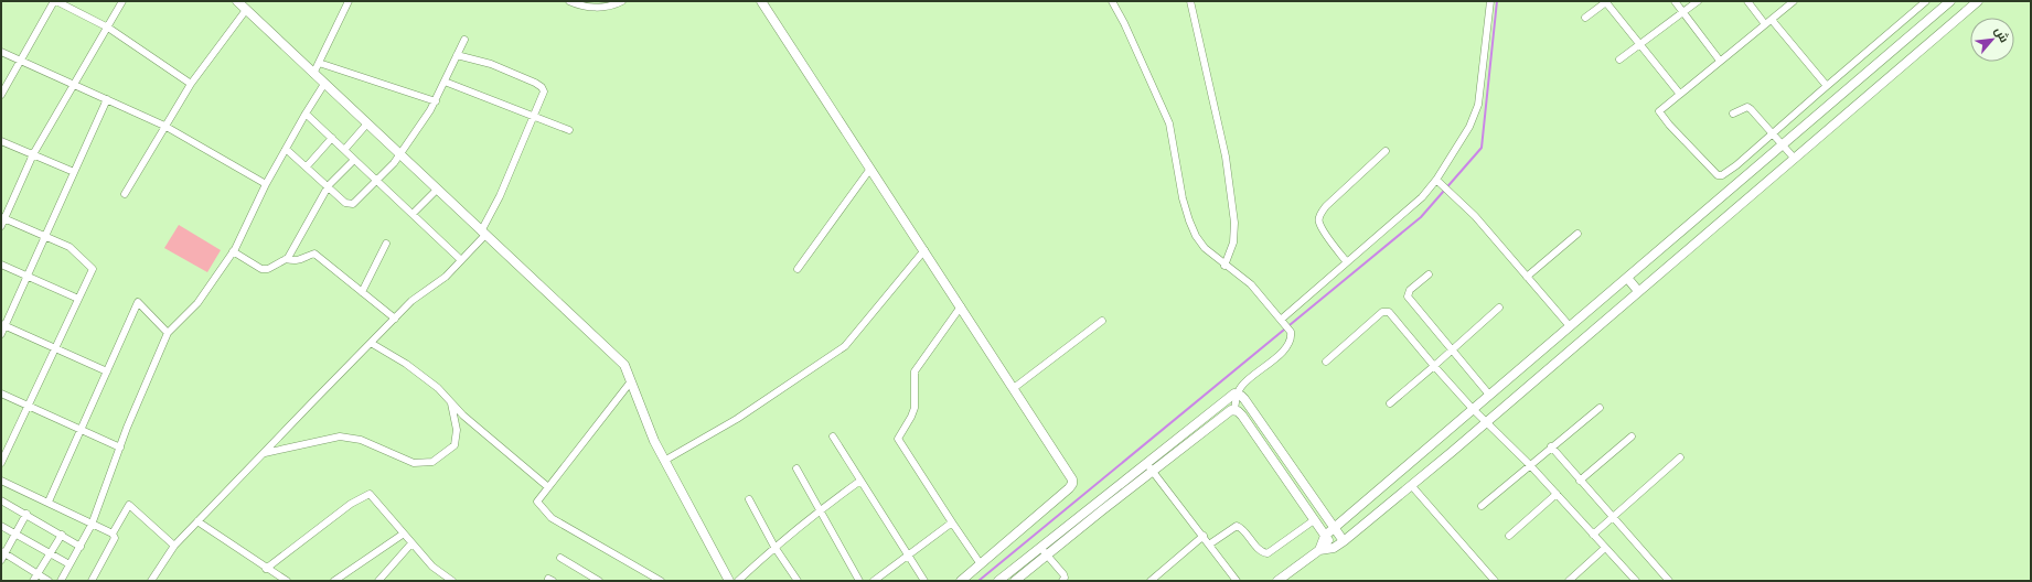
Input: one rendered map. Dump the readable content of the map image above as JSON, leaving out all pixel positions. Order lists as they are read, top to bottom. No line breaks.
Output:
{"north":"top right"}
